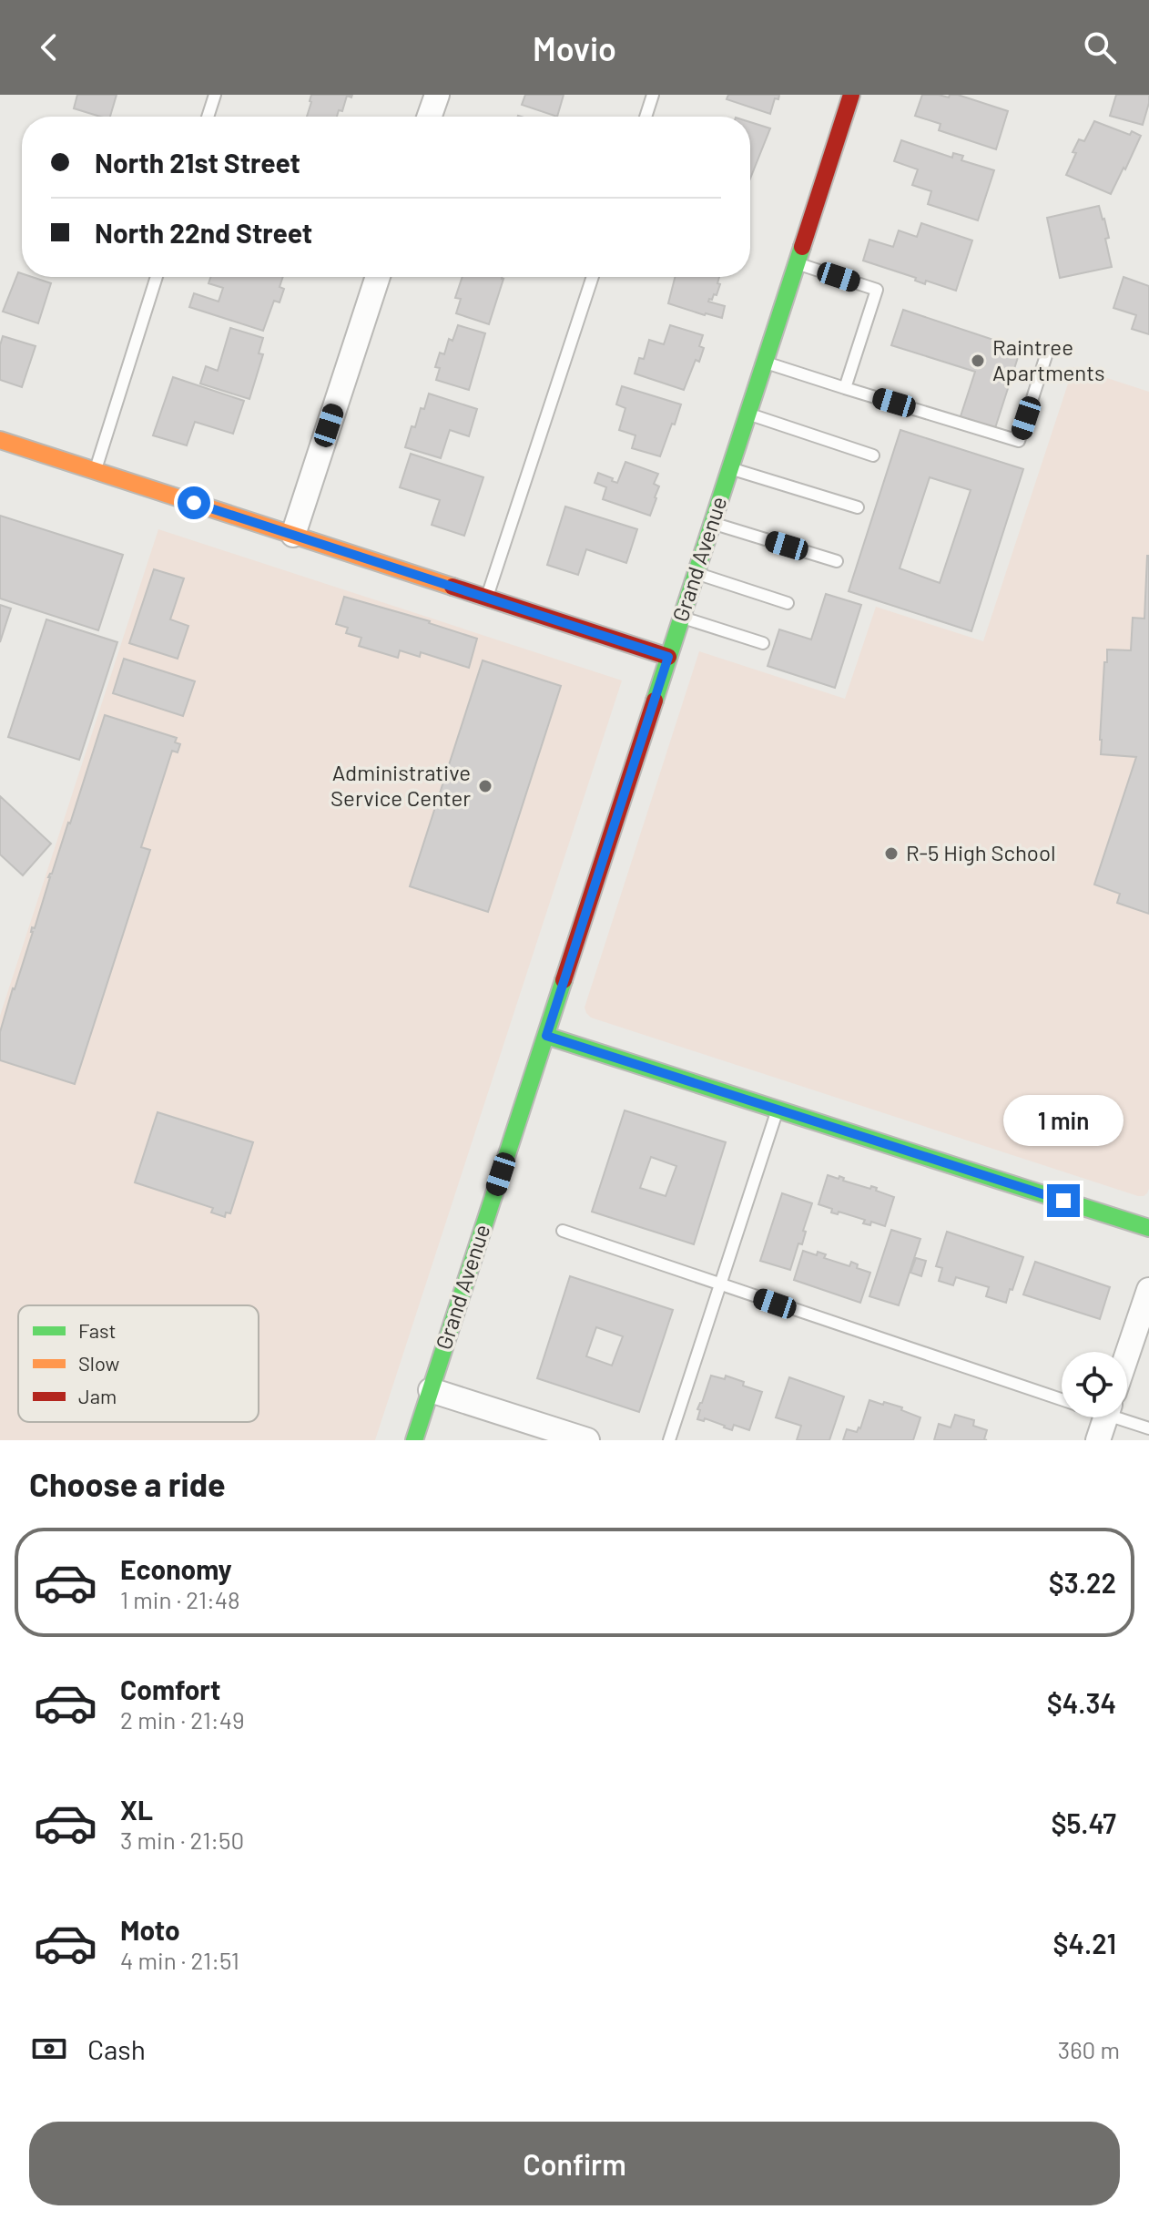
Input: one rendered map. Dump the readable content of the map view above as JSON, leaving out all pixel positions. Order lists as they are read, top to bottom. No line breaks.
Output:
{"streets":{"street":["Grand Avenue"]},"places":["Raintree Apartments","Administrative Service Center","R-5 High School"],"legend":["Fast","Slow","Jam"],"page":{"header":"Movio","banner":["North 21st Street","North 22nd Street"],"bubble":"1 min","heading":"Choose a ride","list":[{"name":"Economy","note":"1 min · 21:48","value":"$3.22"},{"name":"Comfort","note":"2 min · 21:49","value":"$4.34"},{"name":"XL","note":"3 min · 21:50","value":"$5.47"},{"name":"Moto","note":"4 min · 21:51","value":"$4.21"}],"pay":["Cash","360 m"],"buttons":"Confirm"}}
